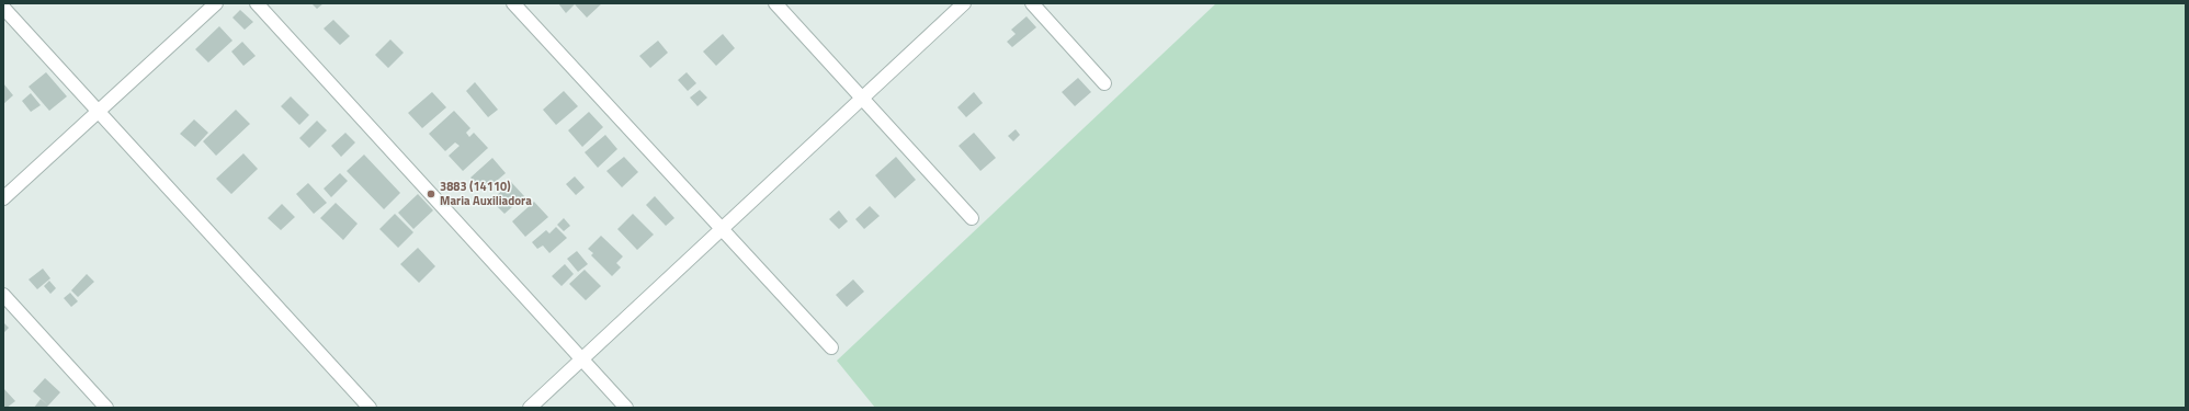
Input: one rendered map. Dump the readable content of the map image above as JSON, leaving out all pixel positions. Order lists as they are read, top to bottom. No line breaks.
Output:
{"places":["3883 (14110) Maria Auxiliadora"]}
